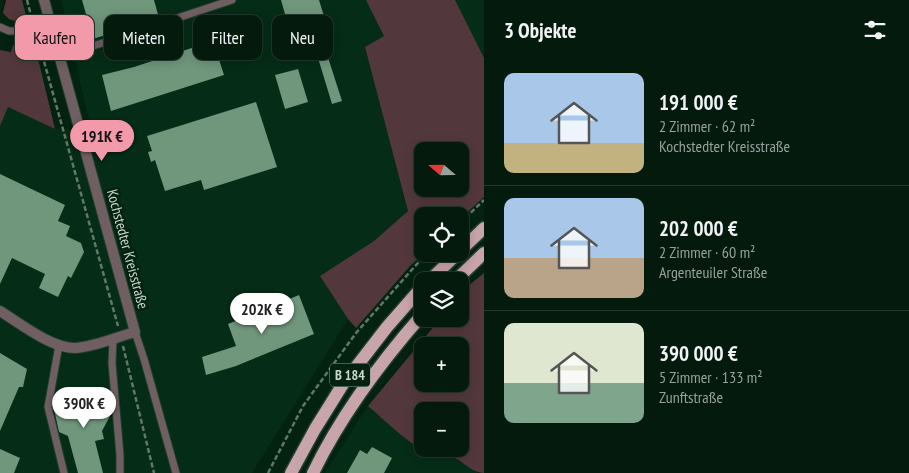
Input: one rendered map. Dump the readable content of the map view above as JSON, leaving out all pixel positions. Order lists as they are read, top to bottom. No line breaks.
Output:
{"streets":{"main road":["B 184"],"street":["Kochstedter Kreisstraße"]},"north":"left","page":{"heading":"3 Objekte","chip":["Kaufen","Mieten","Filter","Neu"],"list":[{"name":"191 000 €","note":"2 Zimmer · 62 m² · Kochstedter Kreisstraße"},{"name":"202 000 €","note":"2 Zimmer · 60 m² · Argenteuiler Straße"},{"name":"390 000 €","note":"5 Zimmer · 133 m² · Zunftstraße"}],"price":["191K €","202K €","390K €"],"map_buttons":["+","−"]}}
